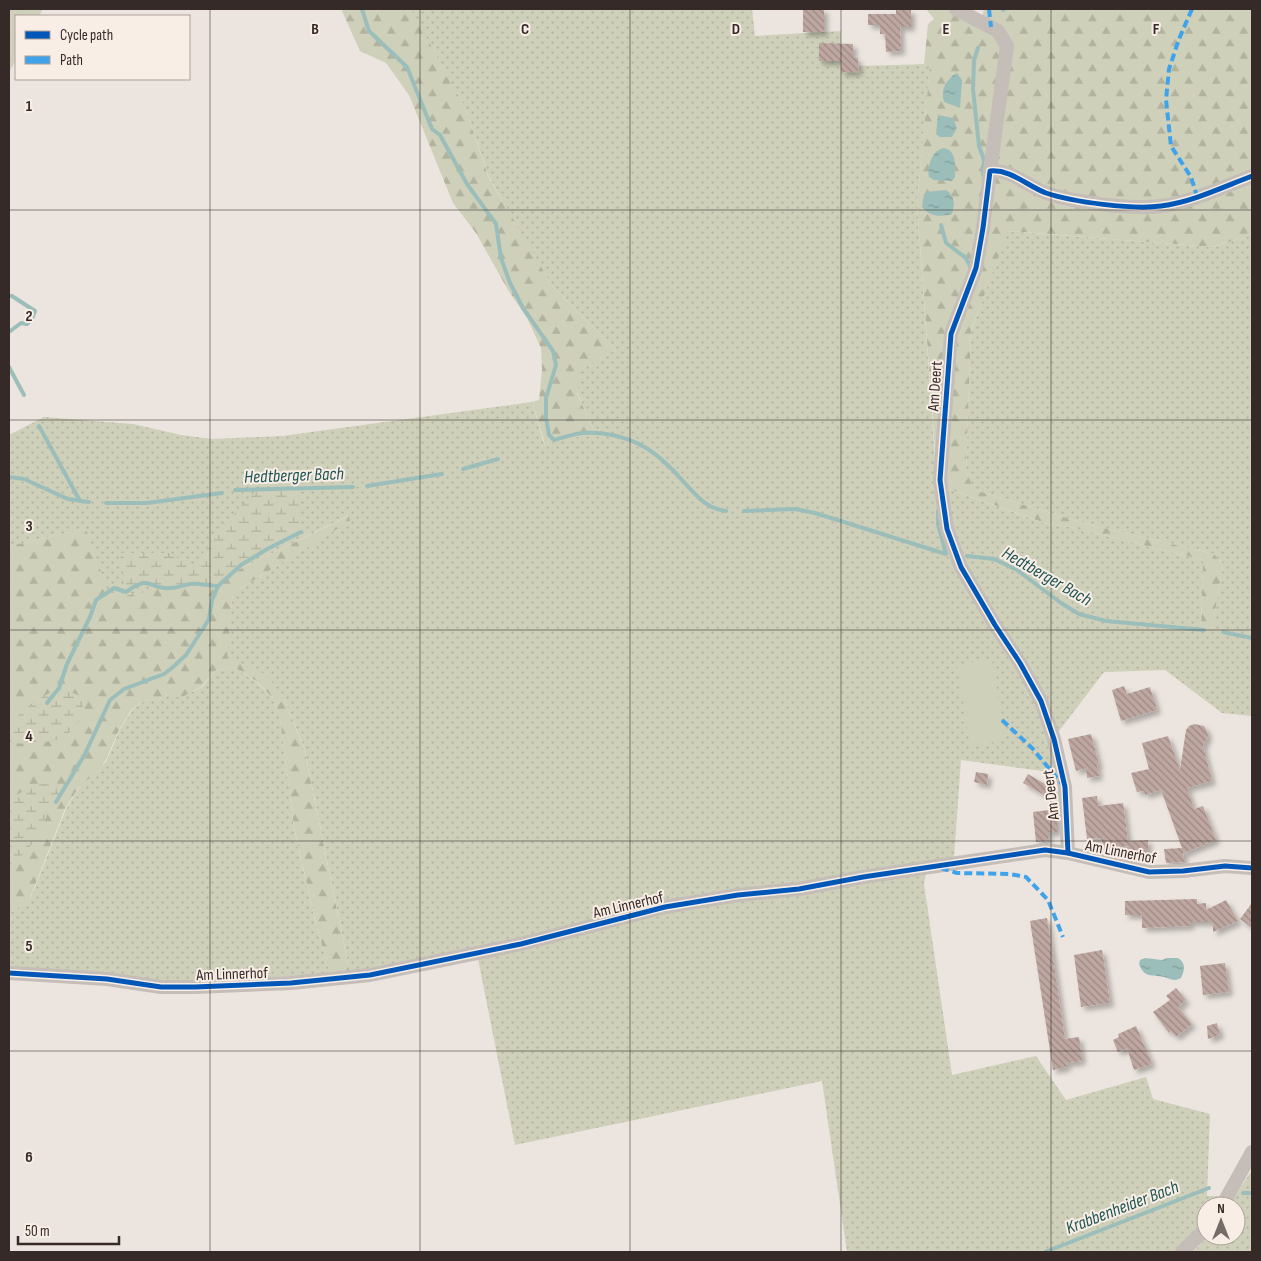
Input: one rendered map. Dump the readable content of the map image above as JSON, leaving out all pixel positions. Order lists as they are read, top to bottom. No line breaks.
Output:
{"streets":{"street":["Am Deert","Am Linnerhof"]},"crossings":[["Am Deert","Am Linnerhof"]],"water":["Hedtberger Bach","Krabbenheider Bach"],"legend":["Cycle path","Path"],"scale_bar":"50 m","north":"top","grid":{"columns":["B","C","D","E","F"],"rows":["1","2","3","4","5","6"]}}
